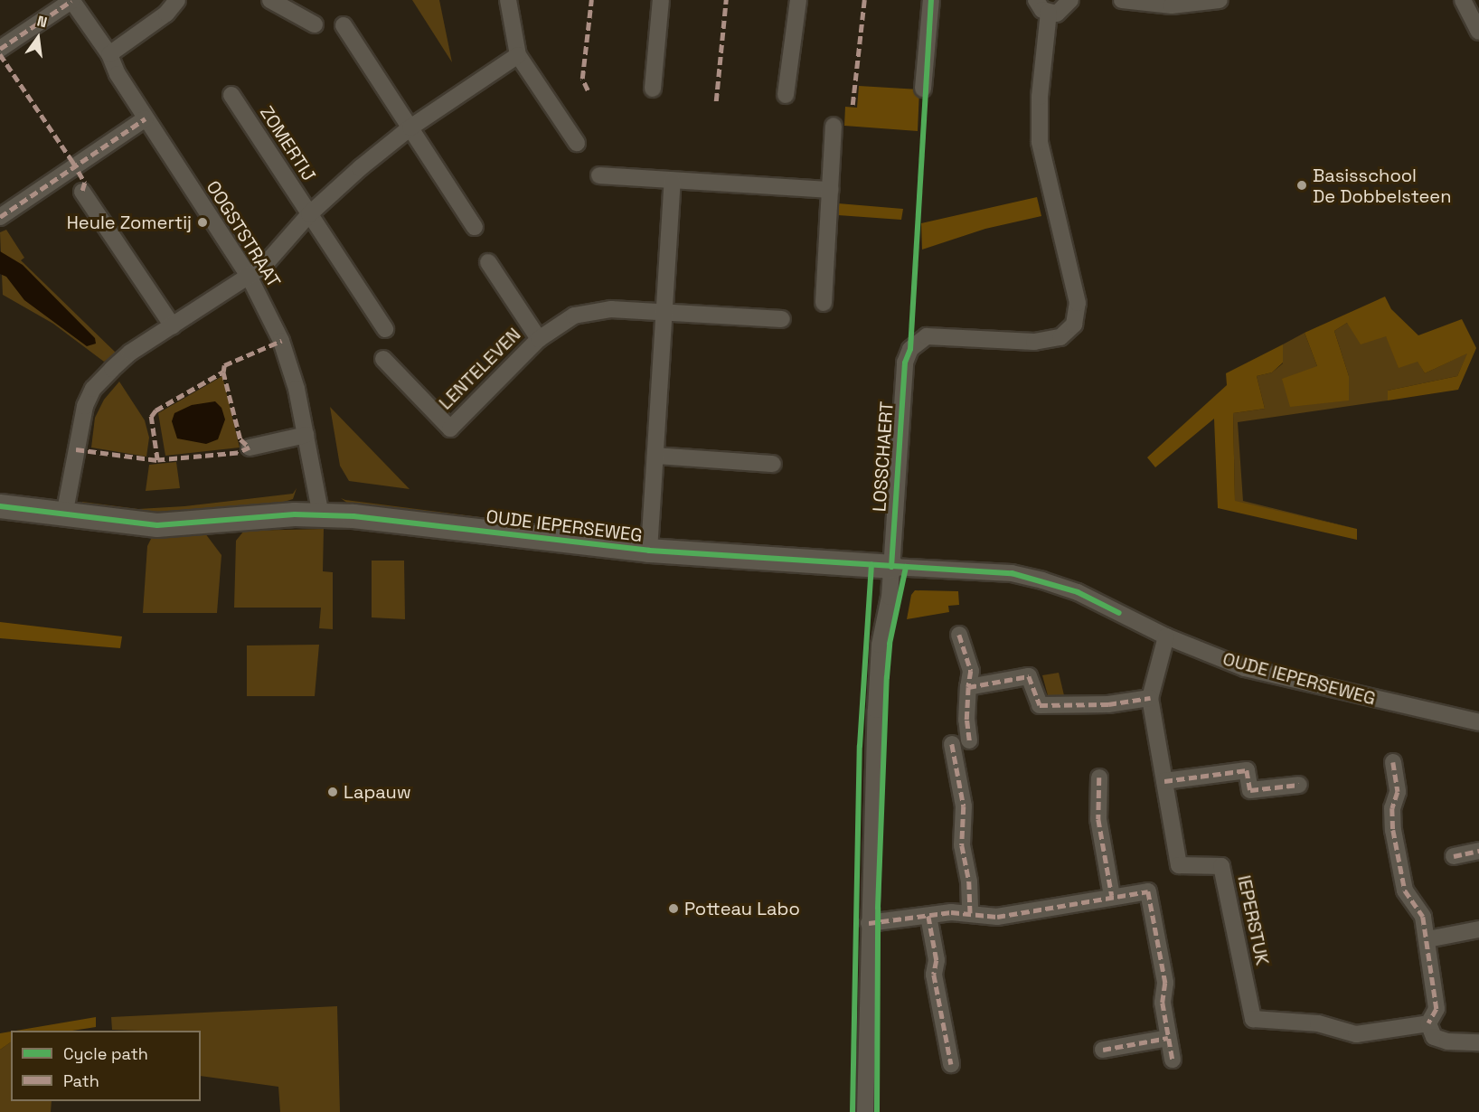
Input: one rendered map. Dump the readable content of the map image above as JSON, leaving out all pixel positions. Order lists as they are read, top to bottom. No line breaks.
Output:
{"streets":{"street":["ZOMERTIJ","OOGSTSTRAAT","LENTELEVEN","LOSSCHAERT","OUDE IEPERSEWEG","IEPERSTUK"]},"crossings":[["ZOMERTIJ","OOGSTSTRAAT"],["ZOMERTIJ","OUDE IEPERSEWEG"],["OOGSTSTRAAT","OUDE IEPERSEWEG"],["LOSSCHAERT","OUDE IEPERSEWEG"],["OUDE IEPERSEWEG","IEPERSTUK"]],"places":["Basisschool De Dobbelsteen","Heule Zomertij","Lapauw","Potteau Labo"],"legend":["Cycle path","Path"],"north":"top"}
